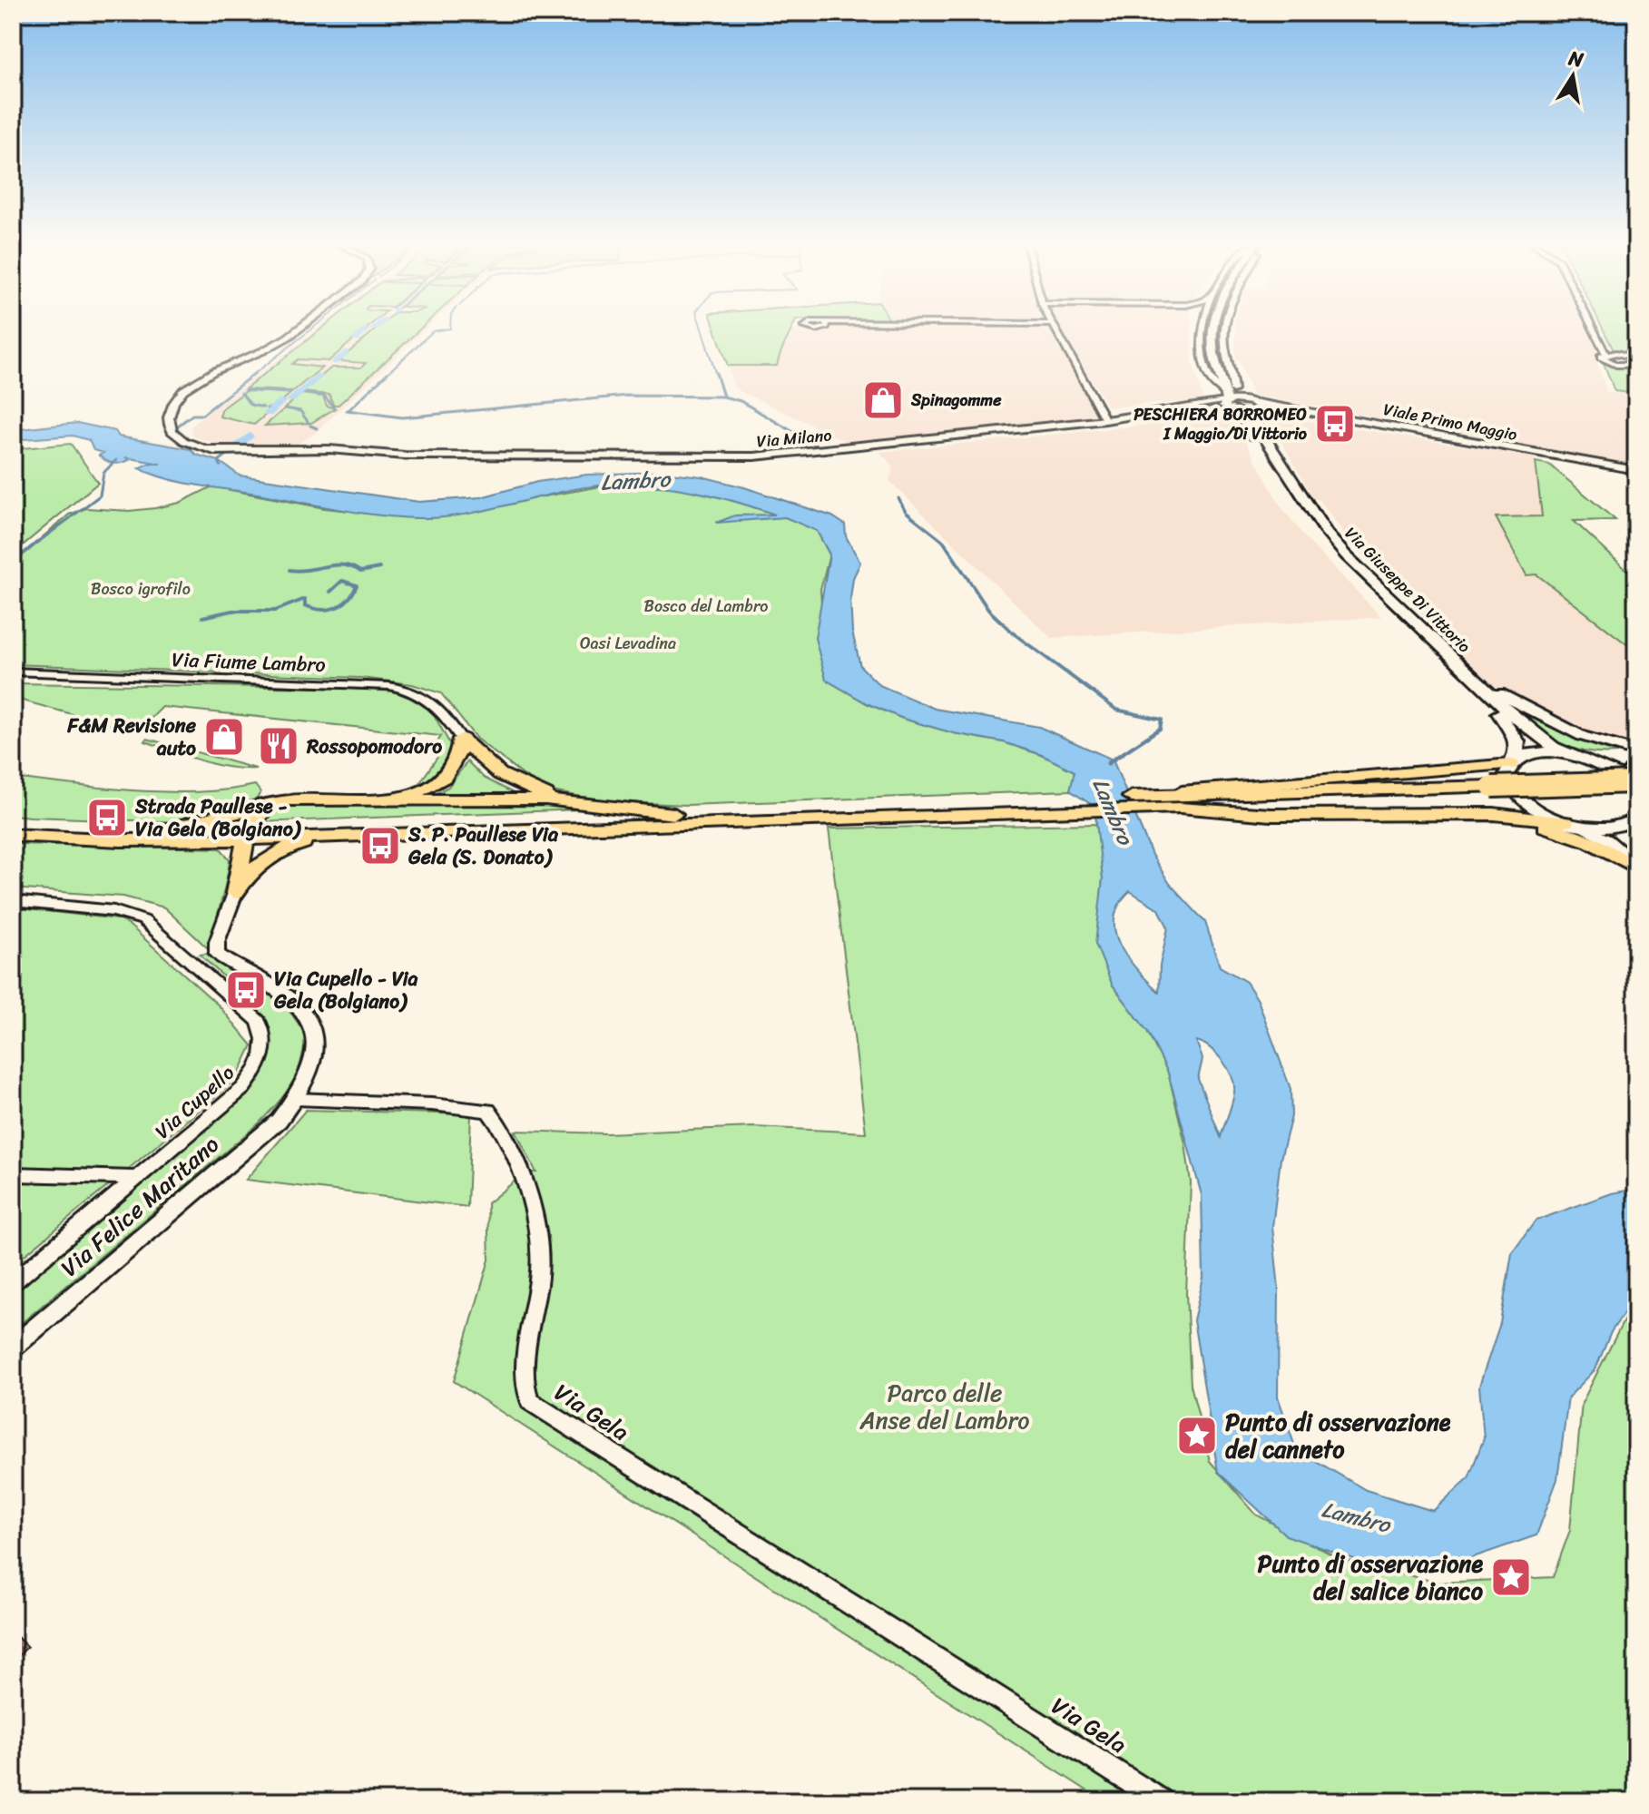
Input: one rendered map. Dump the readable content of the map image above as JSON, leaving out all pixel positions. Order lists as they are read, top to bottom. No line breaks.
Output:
{"streets":{"main road":["Via Giuseppe Di Vittorio"],"street":["Viale Primo Maggio","Via Milano","Via Fiume Lambro","Via Cupello","Via Felice Maritano","Via Gela"]},"crossings":[["Viale Primo Maggio","Via Giuseppe Di Vittorio"],["Via Milano","Via Giuseppe Di Vittorio"],["Via Felice Maritano","Via Gela"]],"water":["Lambro"],"parks":["Bosco igrofilo","Bosco del Lambro","Oasi Levadina","Parco delle Anse del Lambro"],"places":{"shop":["Spinagomme","F&M Revisione auto"],"bus stop":["PESCHIERA BORROMEO I Maggio/Di Vittorio","Strada Paullese - Via Gela (Bolgiano)","S. P. Paullese Via Gela (S. Donato)","Via Cupello - Via Gela (Bolgiano)"],"restaurant":["Rossopomodoro"],"place":["Punto di osservazione del canneto","Punto di osservazione del salice bianco"]},"north":"top"}
